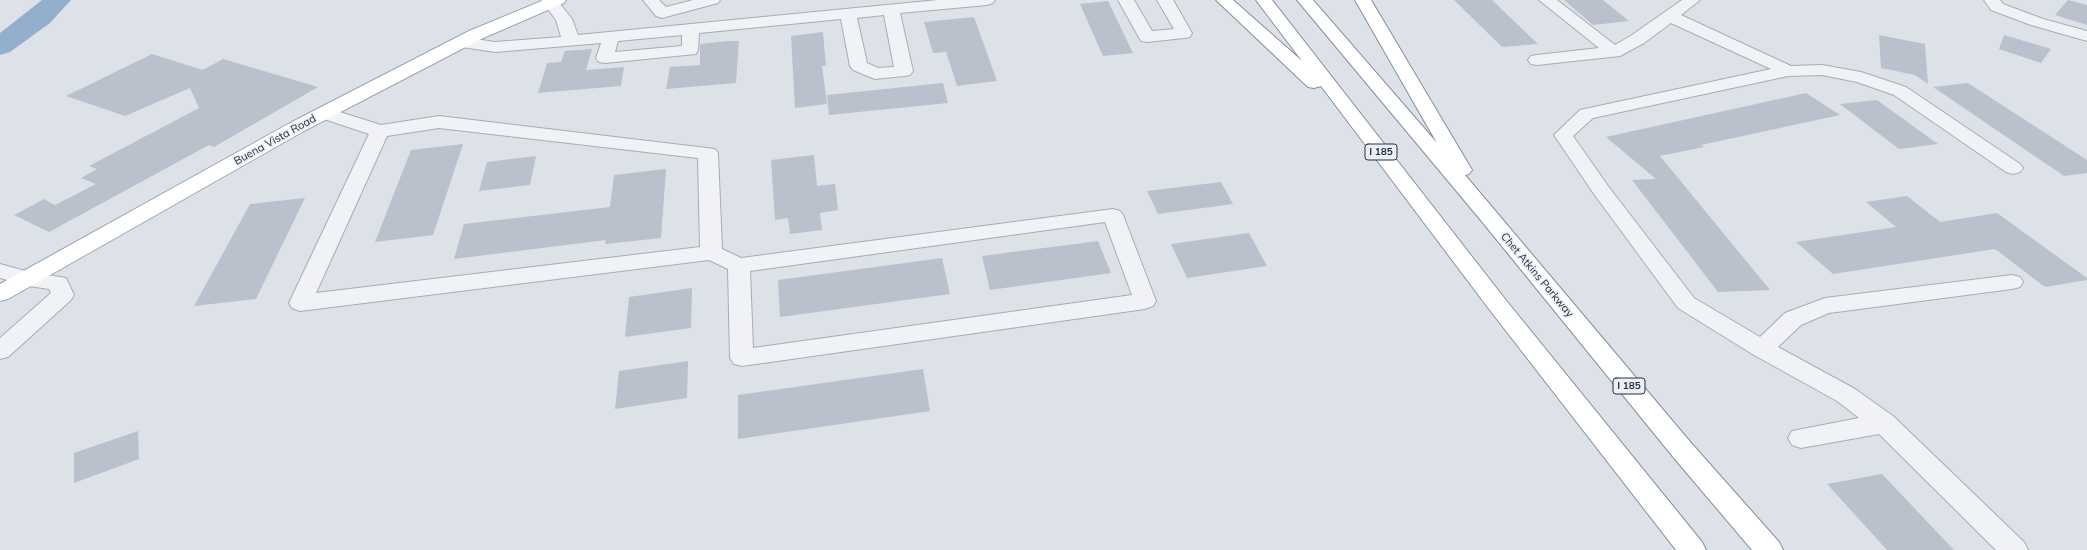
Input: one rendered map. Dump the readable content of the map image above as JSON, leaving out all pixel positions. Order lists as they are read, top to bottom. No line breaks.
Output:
{"streets":{"main road":["Buena Vista Road","I 185","Chet Atkins Parkway"]}}
